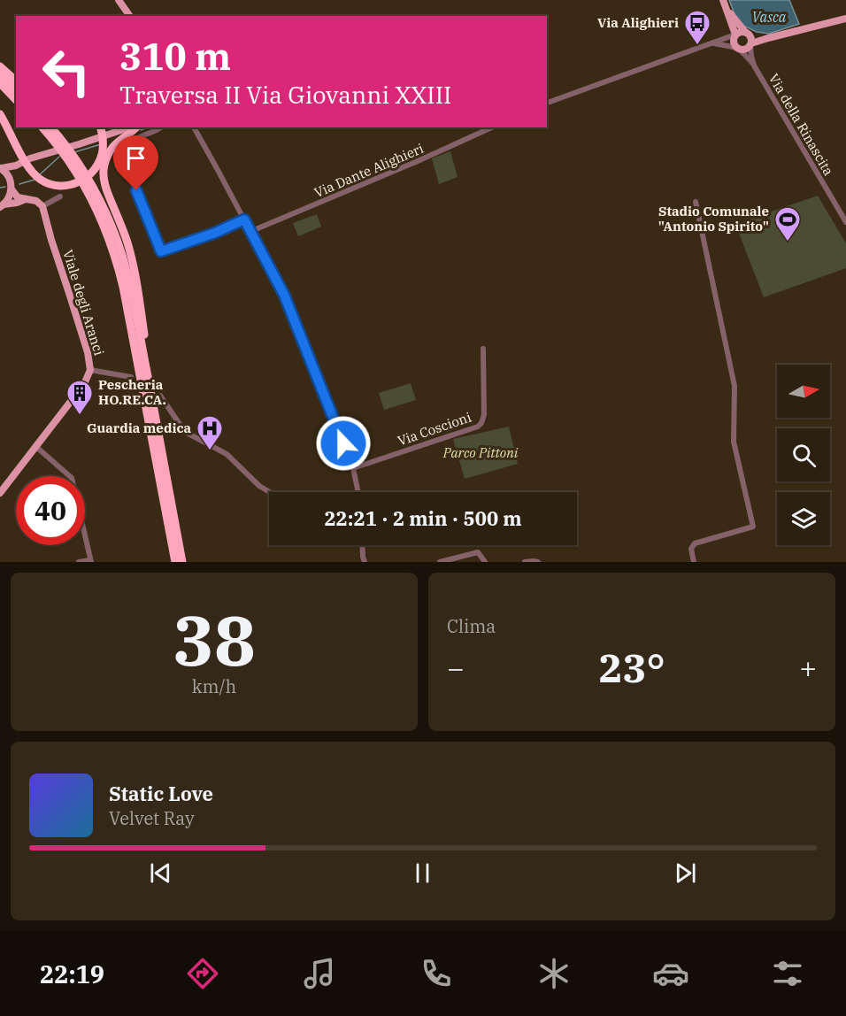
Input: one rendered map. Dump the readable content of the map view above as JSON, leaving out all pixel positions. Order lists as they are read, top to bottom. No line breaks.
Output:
{"streets":{"main road":["Viale degli Aranci"],"street":["Via della Rinascita","Via Dante Alighieri","Via Coscioni"]},"water":["Vasca"],"parks":["Parco Pittoni"],"places":{"bus stop":["Via Alighieri"],"sports":["Stadio Comunale \"Antonio Spirito\""],"building":["Pescheria HO.RE.CA."],"hospital":["Guardia medica"]},"north":"right","page":{"turn":["310 m","Traversa II Via Giovanni XXIII"],"limit":"40","trip":"22:21 · 2 min · 500 m","tile":[["38","km/h"],"Clima"],"heat":["−","23°","+"],"song":["Static Love","Velvet Ray"],"tabs":"22:19"}}
